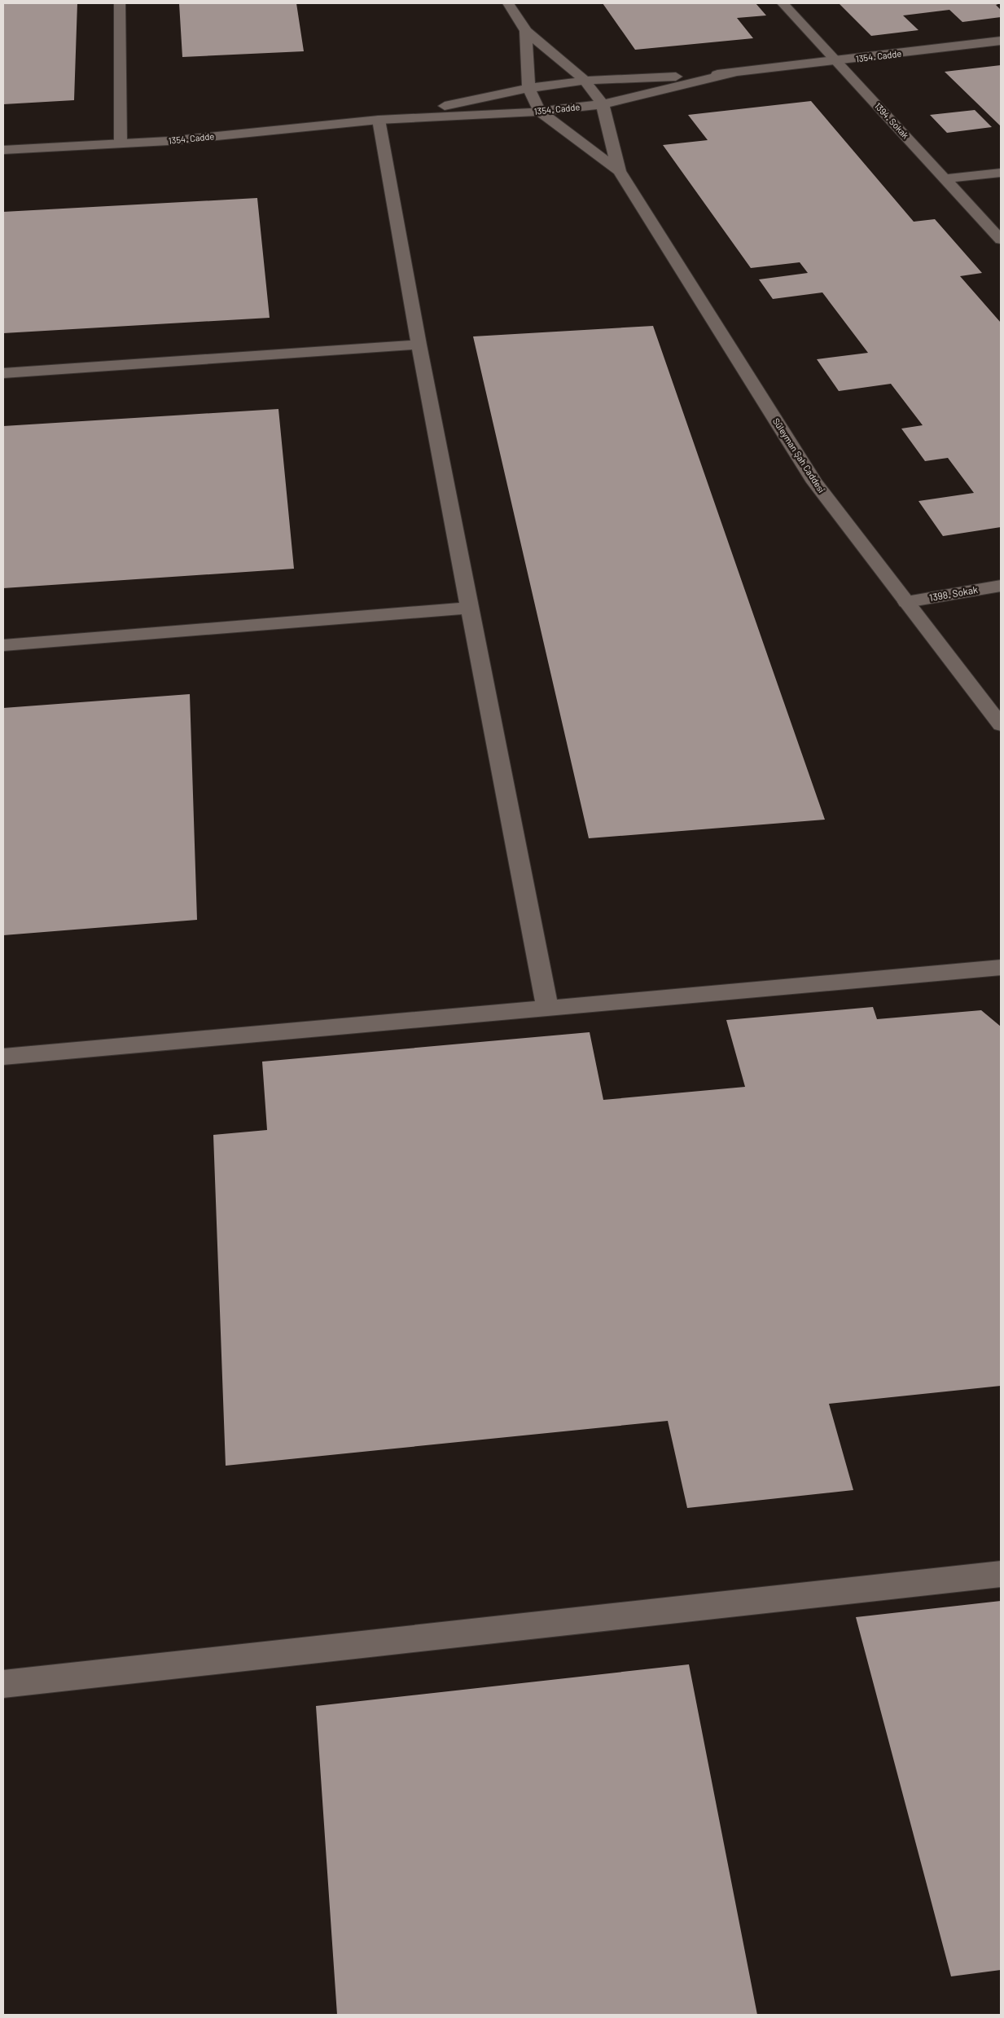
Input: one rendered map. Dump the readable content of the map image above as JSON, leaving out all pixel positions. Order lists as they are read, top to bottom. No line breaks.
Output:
{"streets":{"main road":["1354. Cadde","1394. Sokak","Süleyman Şah Caddesi","1398. Sokak"]},"crossings":[["1354. Cadde","1394. Sokak"],["Süleyman Şah Caddesi","1398. Sokak"]]}
